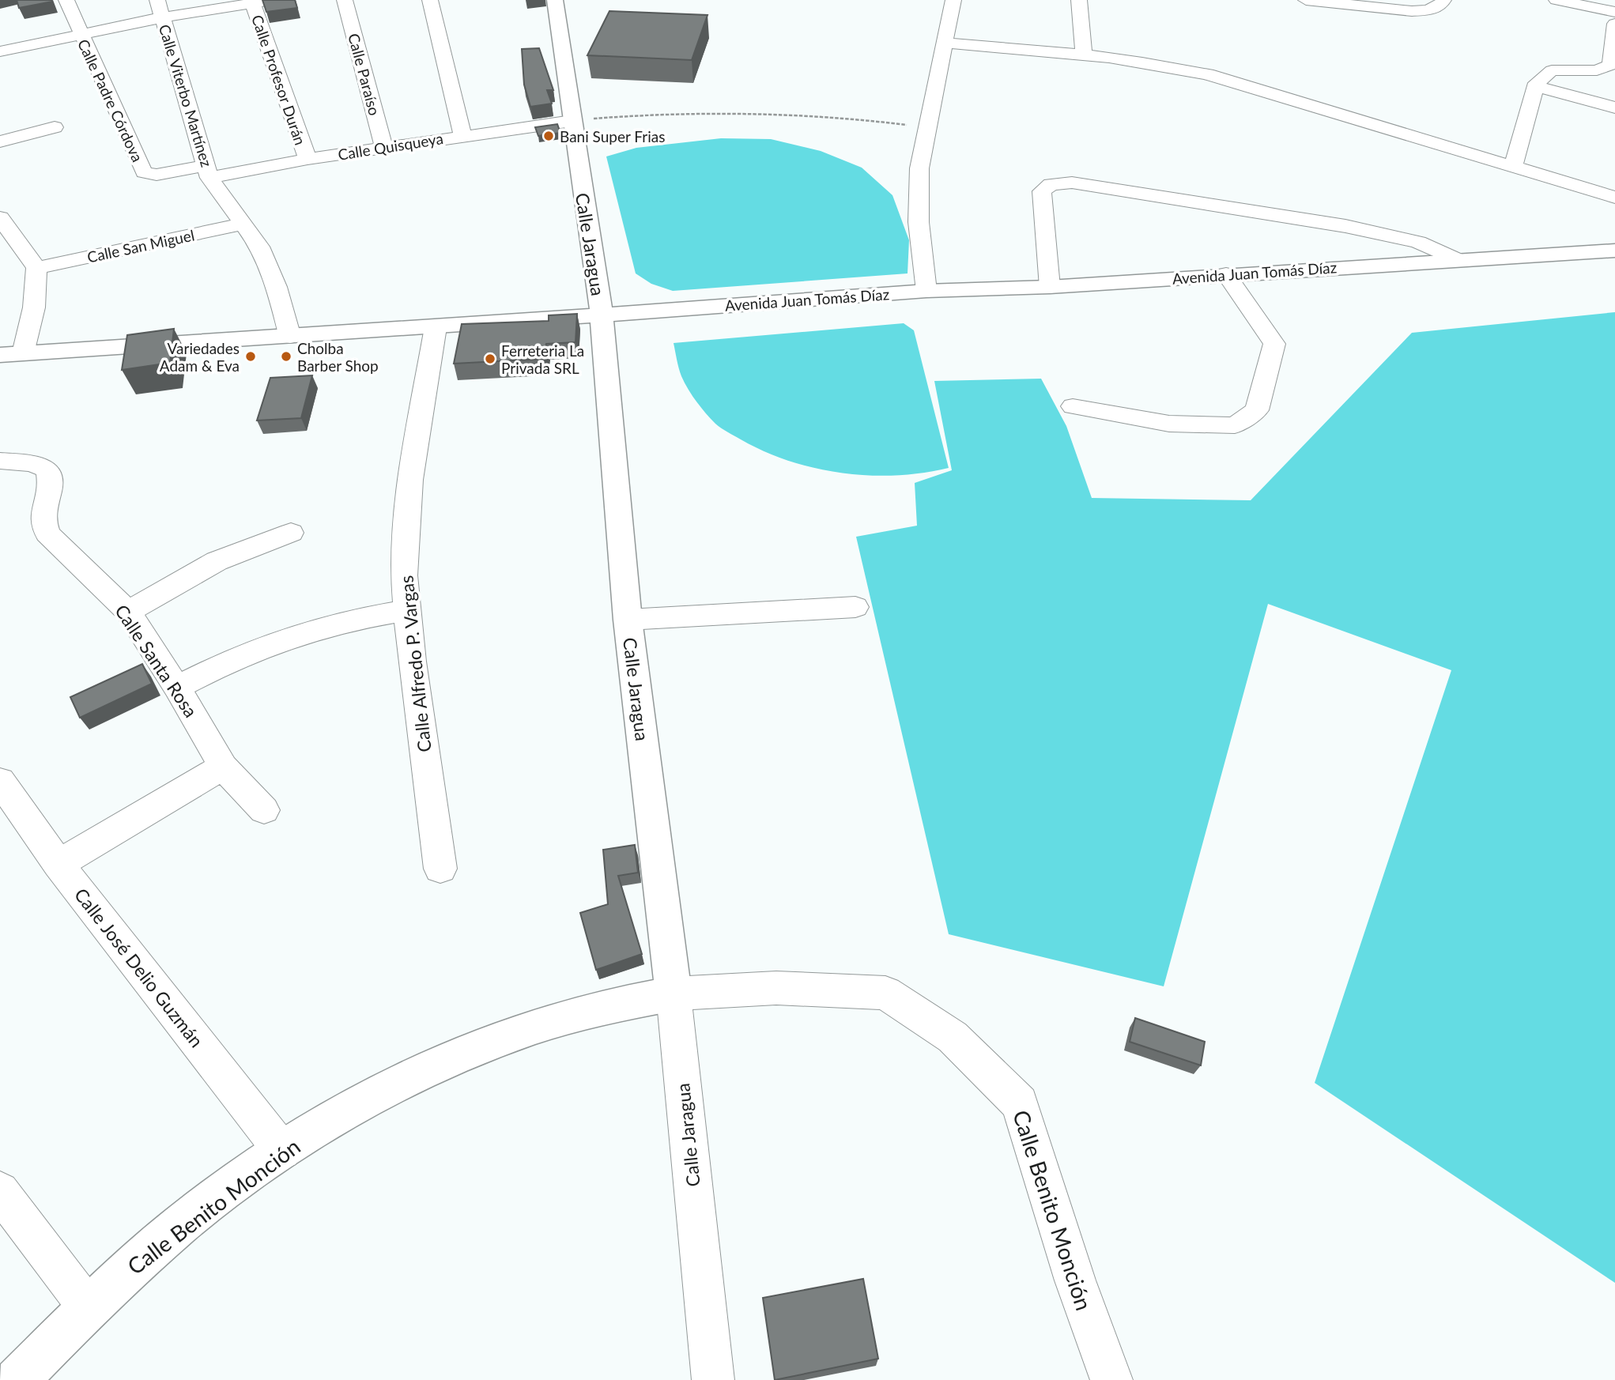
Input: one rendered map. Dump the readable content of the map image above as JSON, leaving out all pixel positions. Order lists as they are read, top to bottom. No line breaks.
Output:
{"streets":{"street":["Calle Paraíso","Calle Profesor Durán","Calle Viterbo Martínez","Calle Padre Córdova","Calle Quisqueya","Calle Jaragua","Calle San Miguel","Avenida Juan Tomás Díaz","Calle Santa Rosa","Calle Alfredo P. Vargas","Calle José Delio Guzmán","Calle Benito Monción"]},"crossings":[["Calle Paraíso","Calle Quisqueya"],["Calle Profesor Durán","Calle Quisqueya"],["Calle Viterbo Martínez","Calle Padre Córdova"],["Calle Viterbo Martínez","Calle Quisqueya"],["Calle Viterbo Martínez","Calle San Miguel"],["Calle Viterbo Martínez","Avenida Juan Tomás Díaz"],["Calle Padre Córdova","Calle Quisqueya"],["Calle Quisqueya","Calle Jaragua"],["Calle Jaragua","Avenida Juan Tomás Díaz"],["Calle Jaragua","Calle Benito Monción"],["Avenida Juan Tomás Díaz","Calle Alfredo P. Vargas"],["Calle José Delio Guzmán","Calle Benito Monción"]],"places":["Bani Super Frias","Variedades Adam & Eva","Cholba Barber Shop","Ferreteria La Privada SRL"]}
